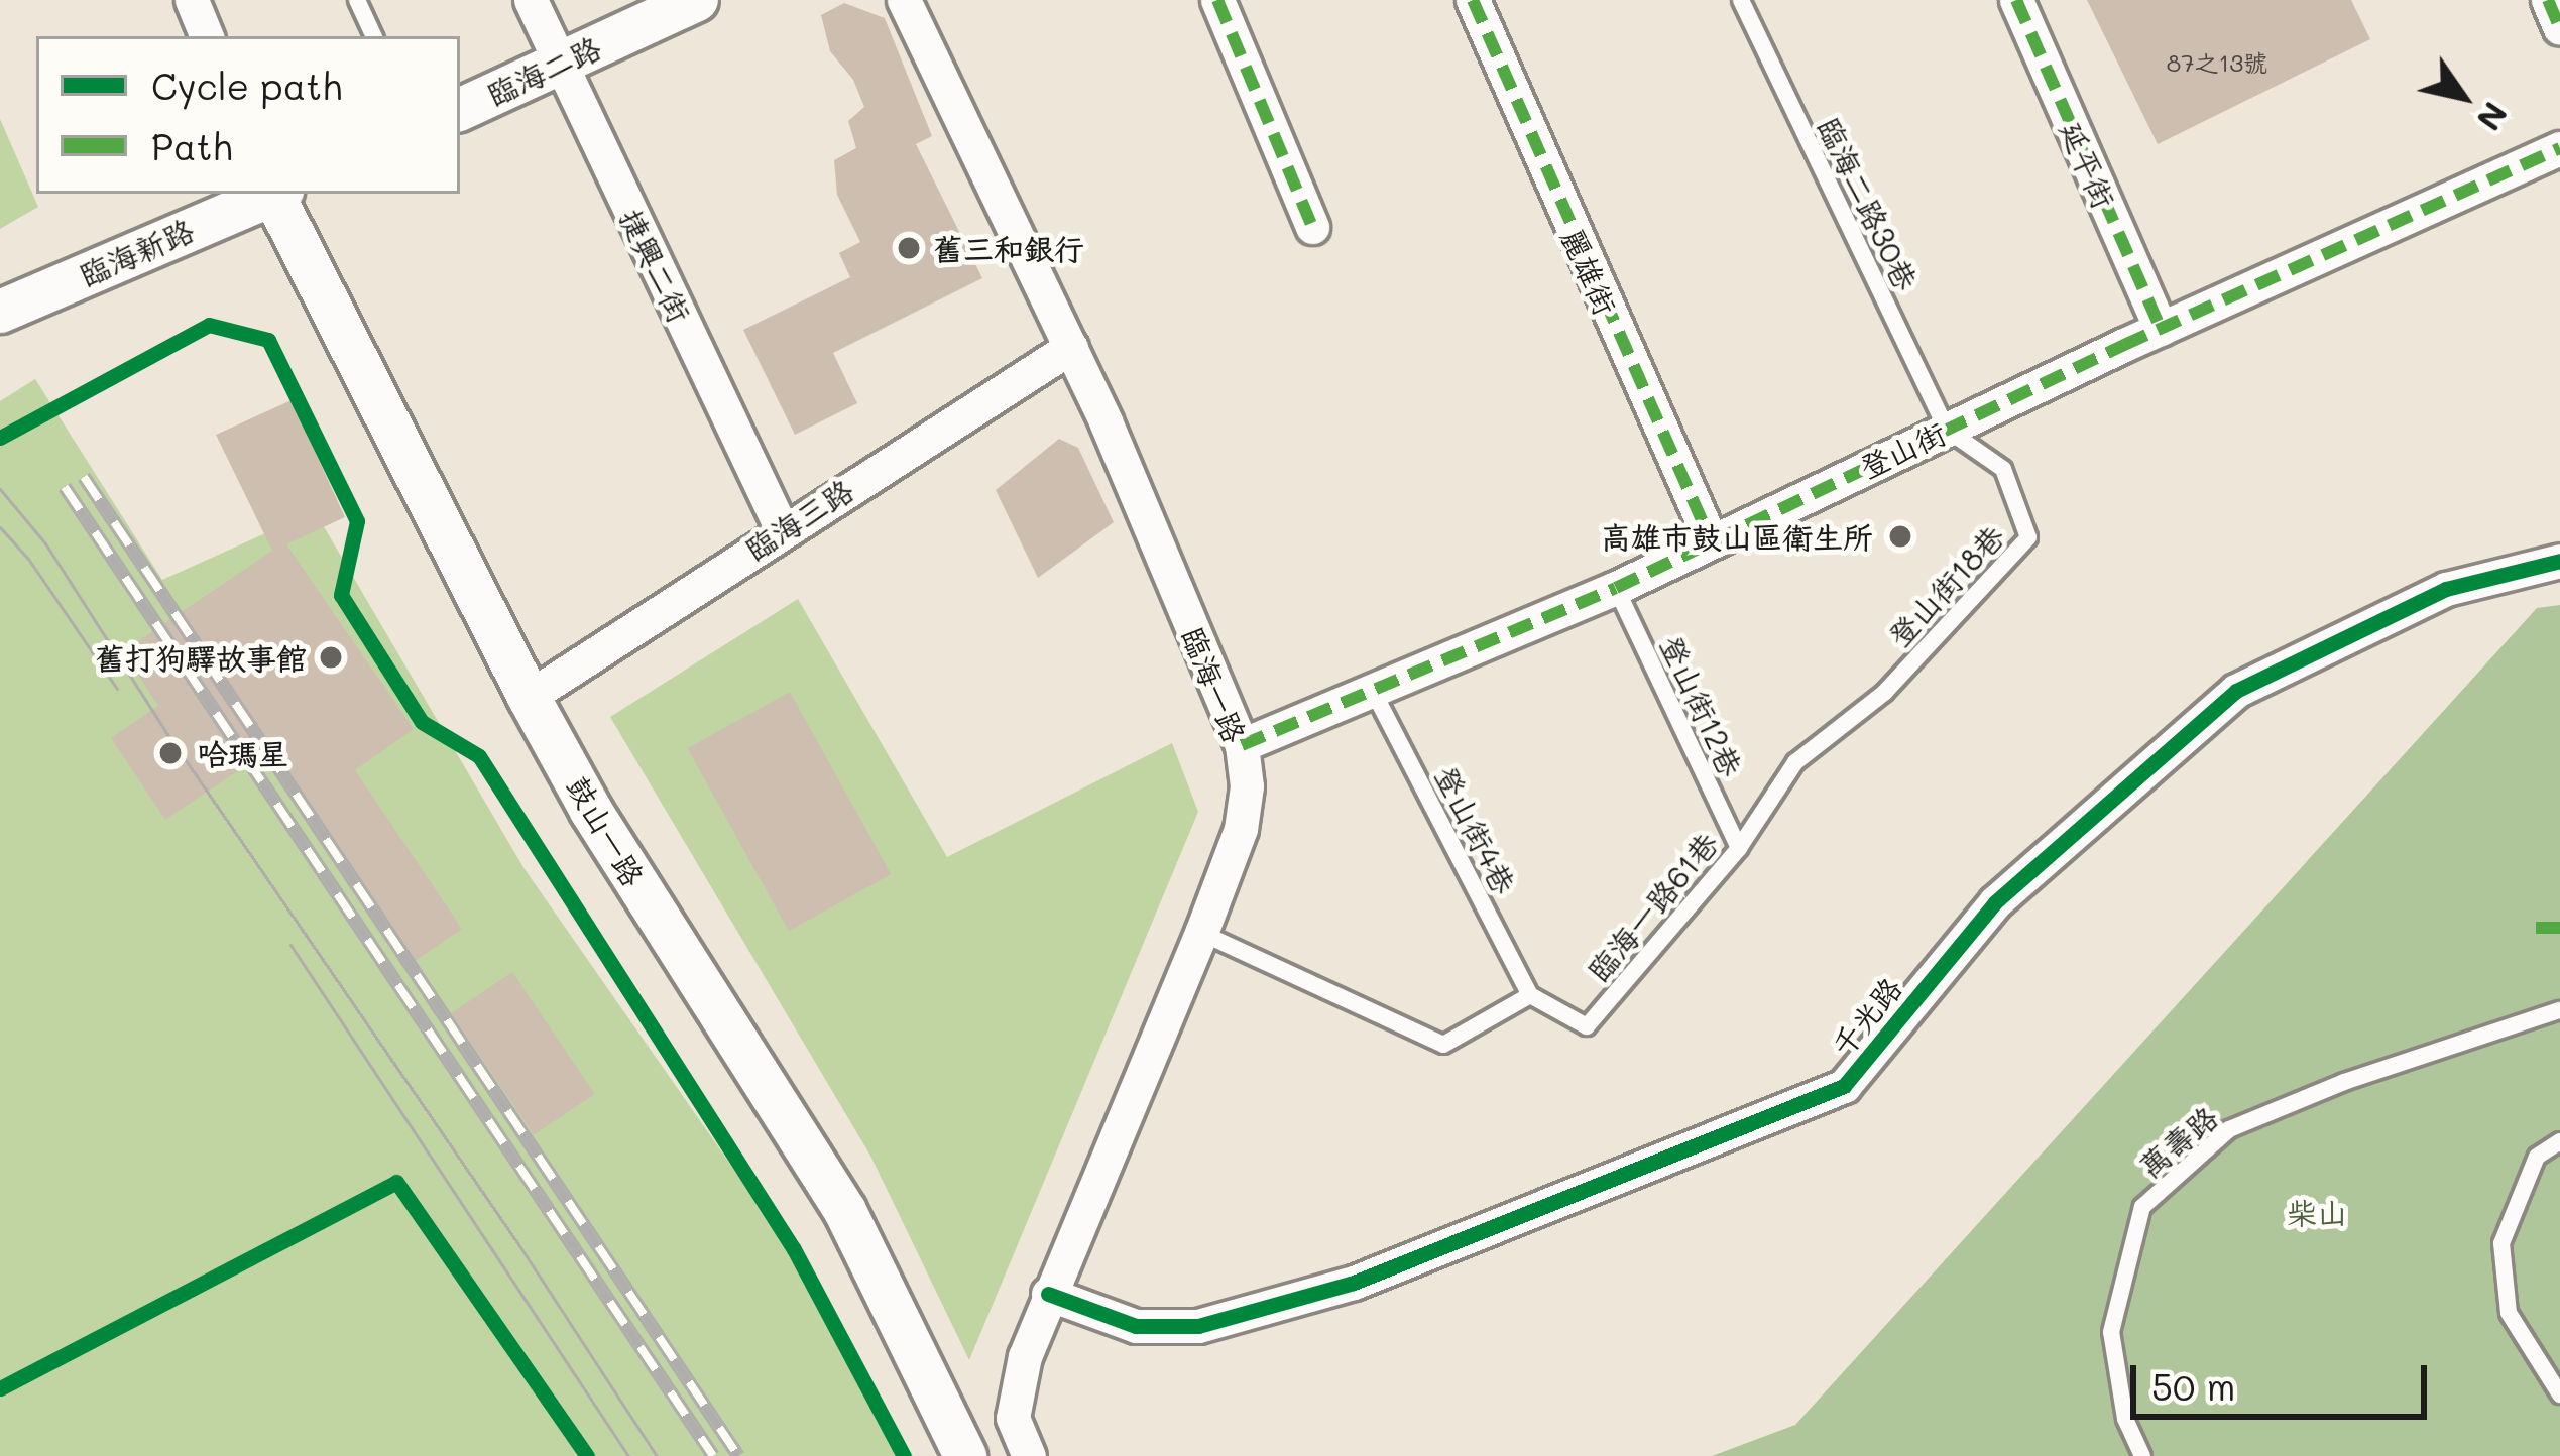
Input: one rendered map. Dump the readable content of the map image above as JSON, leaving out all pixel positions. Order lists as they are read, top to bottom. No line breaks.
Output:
{"streets":{"street":["臨海二路","延平街","臨海新路","捷興二街","麗雄街","登山街","臨海三路","臨海一路","鼓山一路","千光路"],"lane":["臨海二路30巷","登山街18巷","登山街12巷","登山街4巷","臨海一路61巷","萬壽路"]},"crossings":[["臨海二路","捷興二街"],["延平街","登山街"],["臨海二路30巷","登山街"],["臨海二路30巷","登山街18巷"],["捷興二街","臨海三路"],["麗雄街","登山街"],["登山街","登山街18巷"],["登山街","臨海一路"],["登山街","登山街12巷"],["登山街","登山街4巷"],["臨海三路","臨海一路"],["臨海三路","鼓山一路"],["登山街18巷","臨海一路61巷"],["臨海一路","千光路"],["登山街12巷","臨海一路61巷"],["登山街4巷","臨海一路61巷"]],"parks":["柴山"],"places":["舊三和銀行","高雄市鼓山區衛生所","舊打狗驛故事館","哈瑪星"],"house_numbers":["87之13號"],"legend":["Cycle path","Path"],"scale_bar":"50 m","north":"bottom right"}
